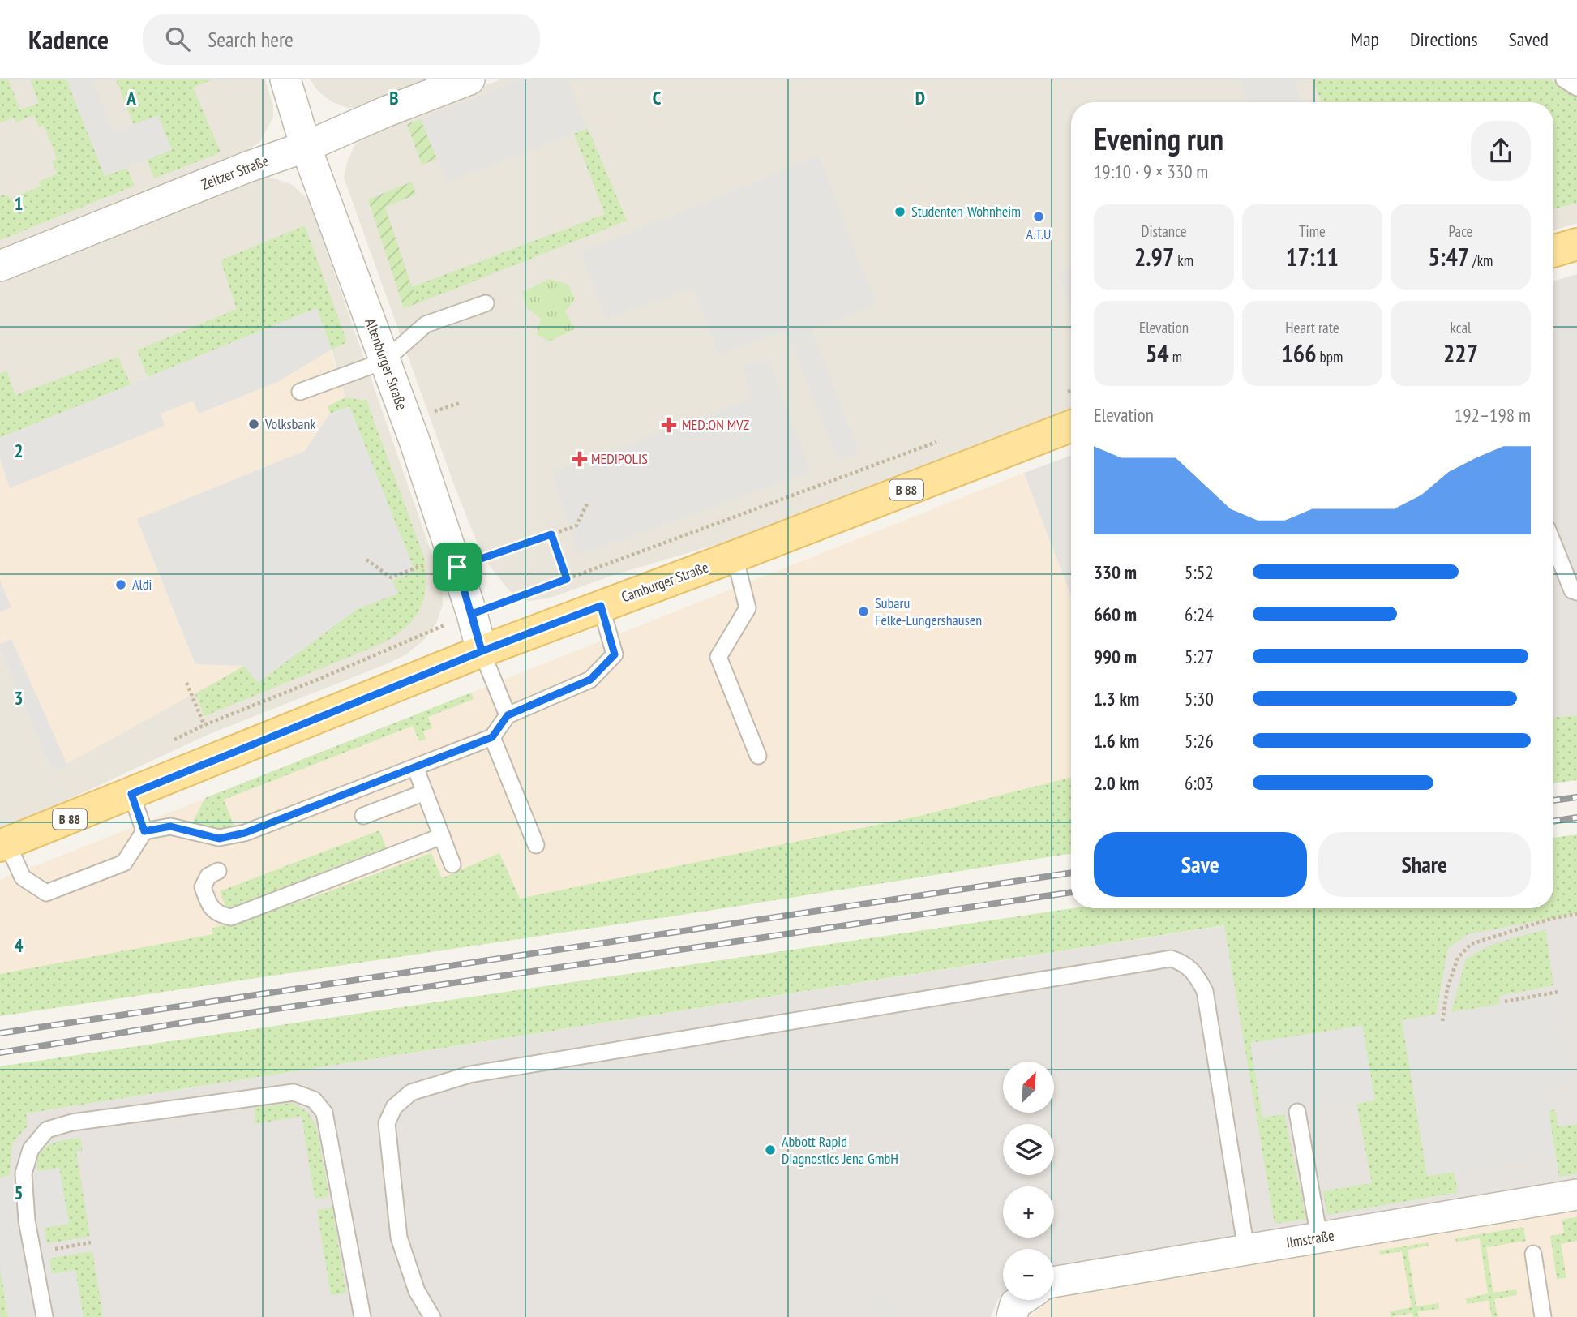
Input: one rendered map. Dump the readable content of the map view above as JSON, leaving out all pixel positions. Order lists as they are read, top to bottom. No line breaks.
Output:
{"streets":{"main road":["B 88","Camburger Straße"],"street":["Zeitzer Straße","Altenburger Straße","Ilmstraße"]},"crossings":[["Zeitzer Straße","Altenburger Straße"],["Altenburger Straße","Camburger Straße"]],"places":{"other":["Studenten-Wohnheim","A.T.U","Volksbank","Aldi","Subaru Felke-Lungershausen","Abbott Rapid Diagnostics Jena GmbH"],"health":["MED:ON MVZ","MEDIPOLIS"]},"north":"top right","page":{"header":"Kadence","search":"Search here","nav":["Map","Directions","Saved"],"heading":["Evening run","19:10 · 9 × 330 m"],"stats":[["Distance","2.97 km"],["Time","17:11"],["Pace","5:47 /km"],["Elevation","54 m"],["Heart rate","166 bpm"],["kcal","227"]],"chart":["Elevation","192–198 m"],"list":[{"name":"330 m","note":"5:52"},{"name":"660 m","note":"6:24"},{"name":"990 m","note":"5:27"},{"name":"1.3 km","note":"5:30"},{"name":"1.6 km","note":"5:26"},{"name":"2.0 km","note":"6:03"}],"buttons":["Save","Share"],"map_buttons":["+","−"]},"grid":{"columns":["A","B","C","D"],"rows":["1","2","3","4","5"]}}
